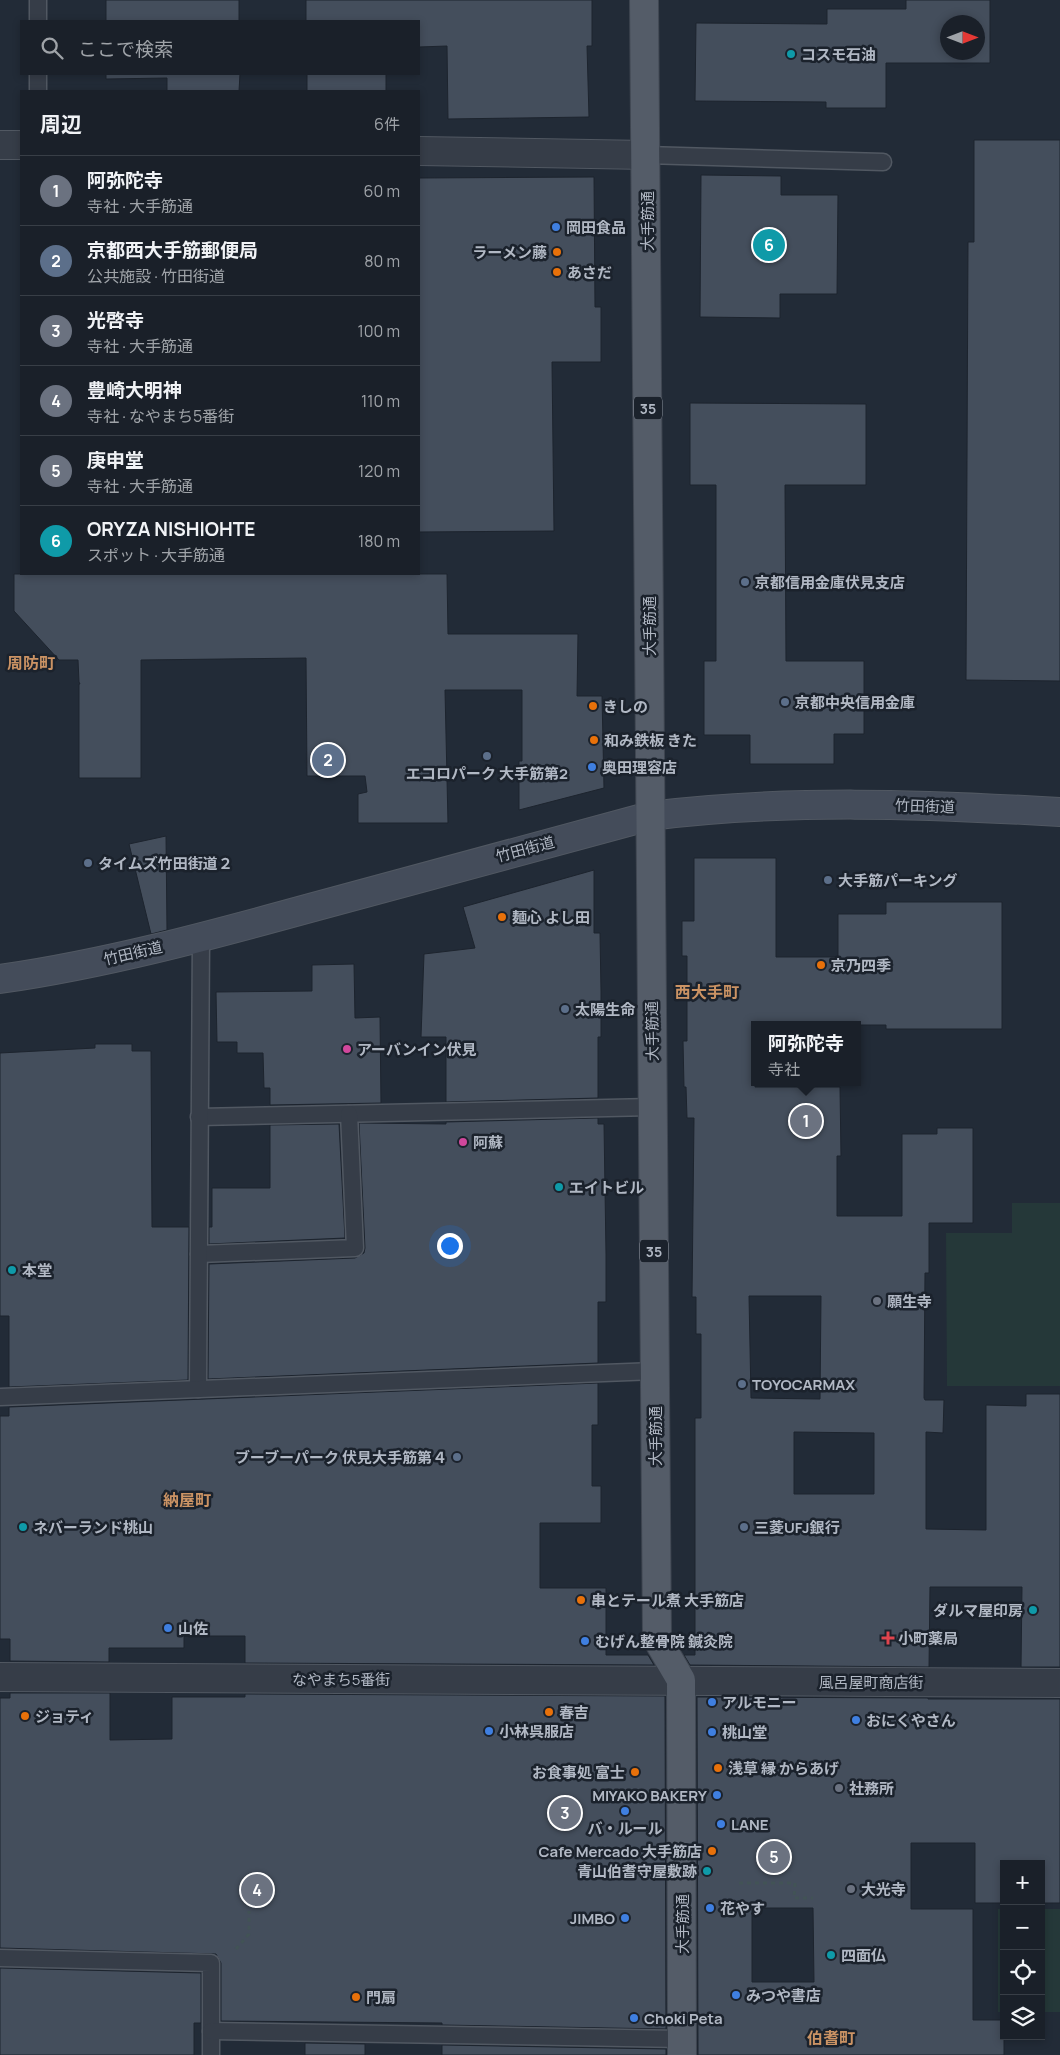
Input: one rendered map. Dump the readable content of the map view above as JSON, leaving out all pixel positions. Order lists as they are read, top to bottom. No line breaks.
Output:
{"streets":{"main road":["大手筋通","35","竹田街道"],"street":["なやまち5番街","風呂屋町商店街"]},"crossings":[["大手筋通","竹田街道"],["大手筋通","なやまち5番街"],["大手筋通","風呂屋町商店街"],["なやまち5番街","風呂屋町商店街"]],"districts":["周防町","西大手町","納屋町","伯耆町"],"places":{"other":["コスモ石油","岡田食品","ラーメン藤","あさだ","京都信用金庫伏見支店","京都中央信用金庫","きしの","和み鉄板 きた","エコロパーク 大手筋第2","奥田理容店","タイムズ竹田街道２","大手筋パーキング","麺心 よし田","京乃四季","太陽生命","アーバンイン伏見","阿蘇","エイトビル","本堂","願生寺","TOYOCARMAX","ブーブーパーク 伏見大手筋第４","ネバーランド桃山","三菱UFJ銀行","串とテール煮 大手筋店","ダルマ屋印房","山佐","むげん整骨院 鍼灸院","アルモニー","春吉","ジョティ","おにくやさん","小林呉服店","桃山堂","浅草 縁 からあげ","お食事処 富士","社務所","MIYAKO BAKERY","バ・ルール","LANE","Cafe Mercado 大手筋店","青山伯耆守屋敷跡","大光寺","花やす","JIMBO","四面仏","みつや書店","門扇","Choki Peta"],"health":["小町薬局"]},"north":"right","page":{"search":"ここで検索","heading":["周辺","6件"],"list":[{"mark":"1","name":"阿弥陀寺","note":"寺社 · 大手筋通","value":"60 m"},{"mark":"2","name":"京都西大手筋郵便局","note":"公共施設 · 竹田街道","value":"80 m"},{"mark":"3","name":"光啓寺","note":"寺社 · 大手筋通","value":"100 m"},{"mark":"4","name":"豊崎大明神","note":"寺社 · なやまち5番街","value":"110 m"},{"mark":"5","name":"庚申堂","note":"寺社 · 大手筋通","value":"120 m"},{"mark":"6","name":"ORYZA NISHIOHTE","note":"スポット · 大手筋通","value":"180 m"}],"pins":["6","2","1","3","5","4"],"popup":["阿弥陀寺","寺社"],"map_buttons":["+","−"]}}
